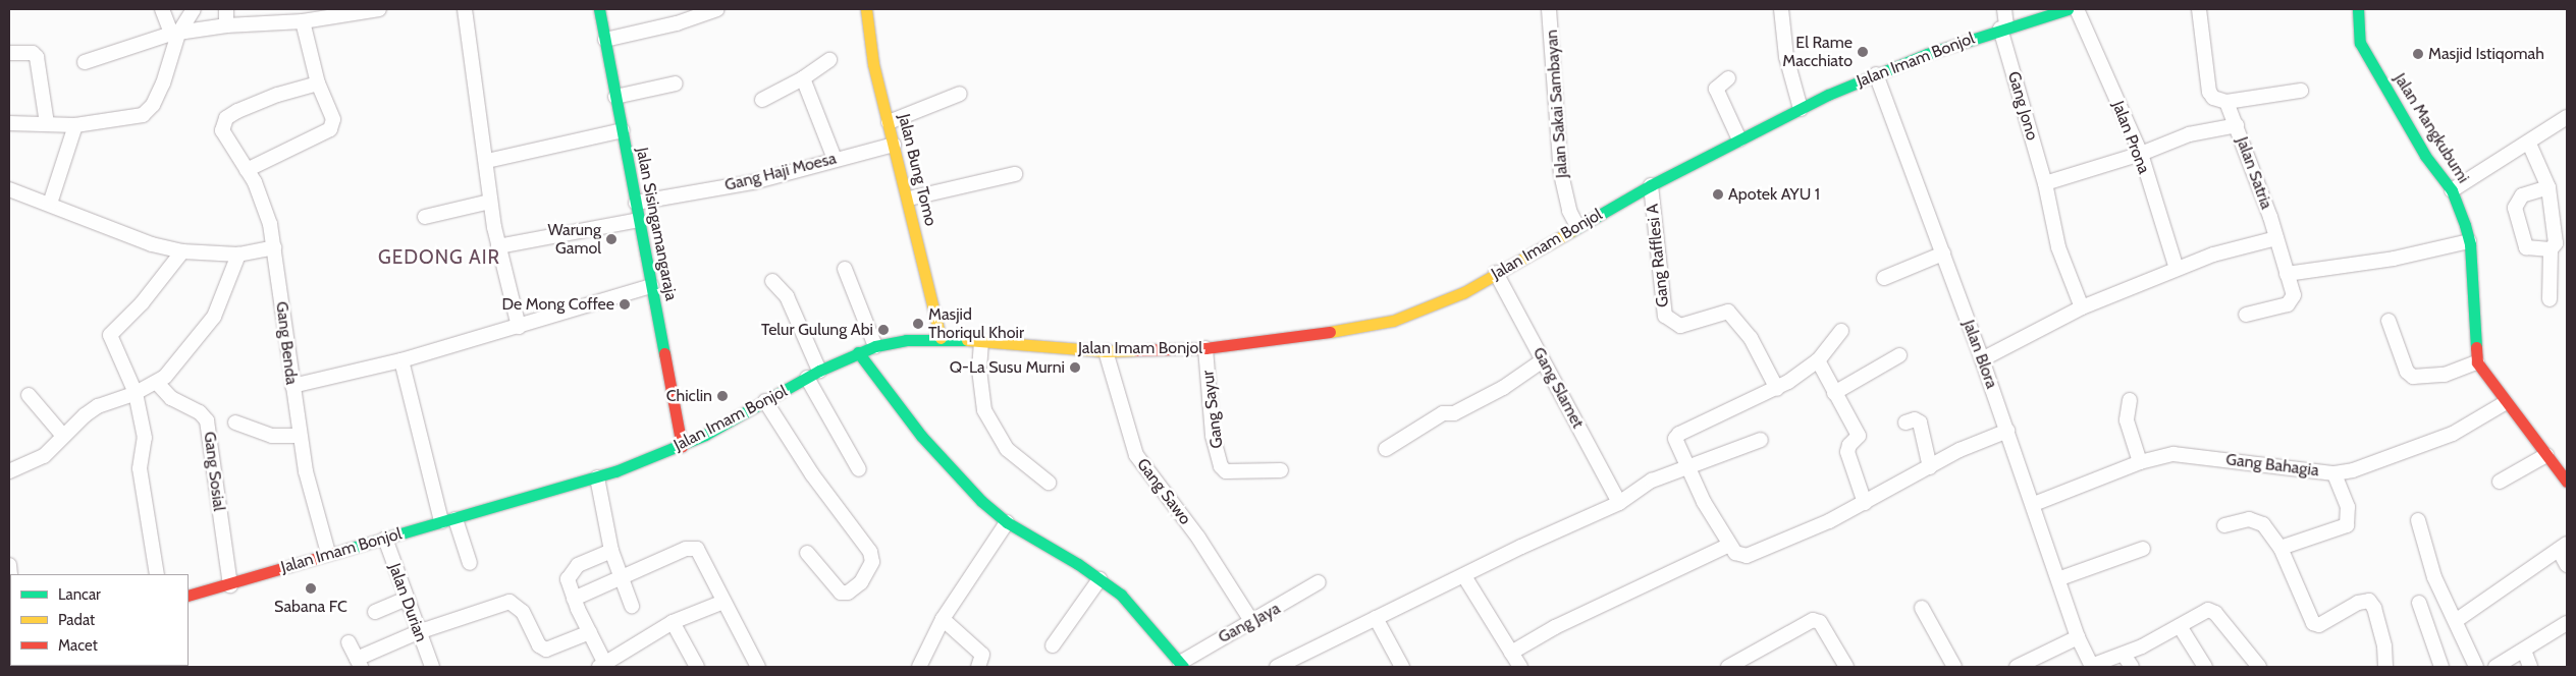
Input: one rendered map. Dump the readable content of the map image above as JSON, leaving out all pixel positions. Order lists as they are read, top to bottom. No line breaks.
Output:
{"streets":{"main road":["Jalan Imam Bonjol","Jalan Mangkubumi","Jalan Bung Tomo","Jalan Sisingamangaraja"],"street":["Jalan Sakai Sambayan","Gang Jono","Jalan Prona","Gang Haji Moesa","Jalan Satria","Gang Rafflesi A","Gang Benda","Jalan Blora","Gang Slamet","Gang Sayur","Gang Bahagia","Gang Sosial","Gang Sawo","Jalan Durian","Gang Jaya"]},"crossings":[["Jalan Imam Bonjol","Jalan Sakai Sambayan"],["Jalan Imam Bonjol","Gang Jono"],["Jalan Imam Bonjol","Jalan Bung Tomo"],["Jalan Imam Bonjol","Jalan Sisingamangaraja"],["Jalan Imam Bonjol","Gang Rafflesi A"],["Jalan Imam Bonjol","Gang Benda"],["Jalan Imam Bonjol","Jalan Blora"],["Jalan Imam Bonjol","Gang Slamet"],["Jalan Imam Bonjol","Gang Sayur"],["Jalan Imam Bonjol","Gang Sosial"],["Jalan Imam Bonjol","Gang Sawo"],["Jalan Imam Bonjol","Jalan Durian"],["Jalan Bung Tomo","Gang Haji Moesa"],["Gang Haji Moesa","Jalan Sisingamangaraja"],["Jalan Blora","Gang Bahagia"],["Gang Sawo","Gang Jaya"]],"districts":["GEDONG AIR"],"places":["El Rame Macchiato","Masjid Istiqomah","Apotek AYU 1","Warung Gamol","De Mong Coffee","Masjid Thoriqul Khoir","Telur Gulung Abi","Q-La Susu Murni","Chiclin","Sabana FC"],"legend":["Lancar","Padat","Macet"]}
